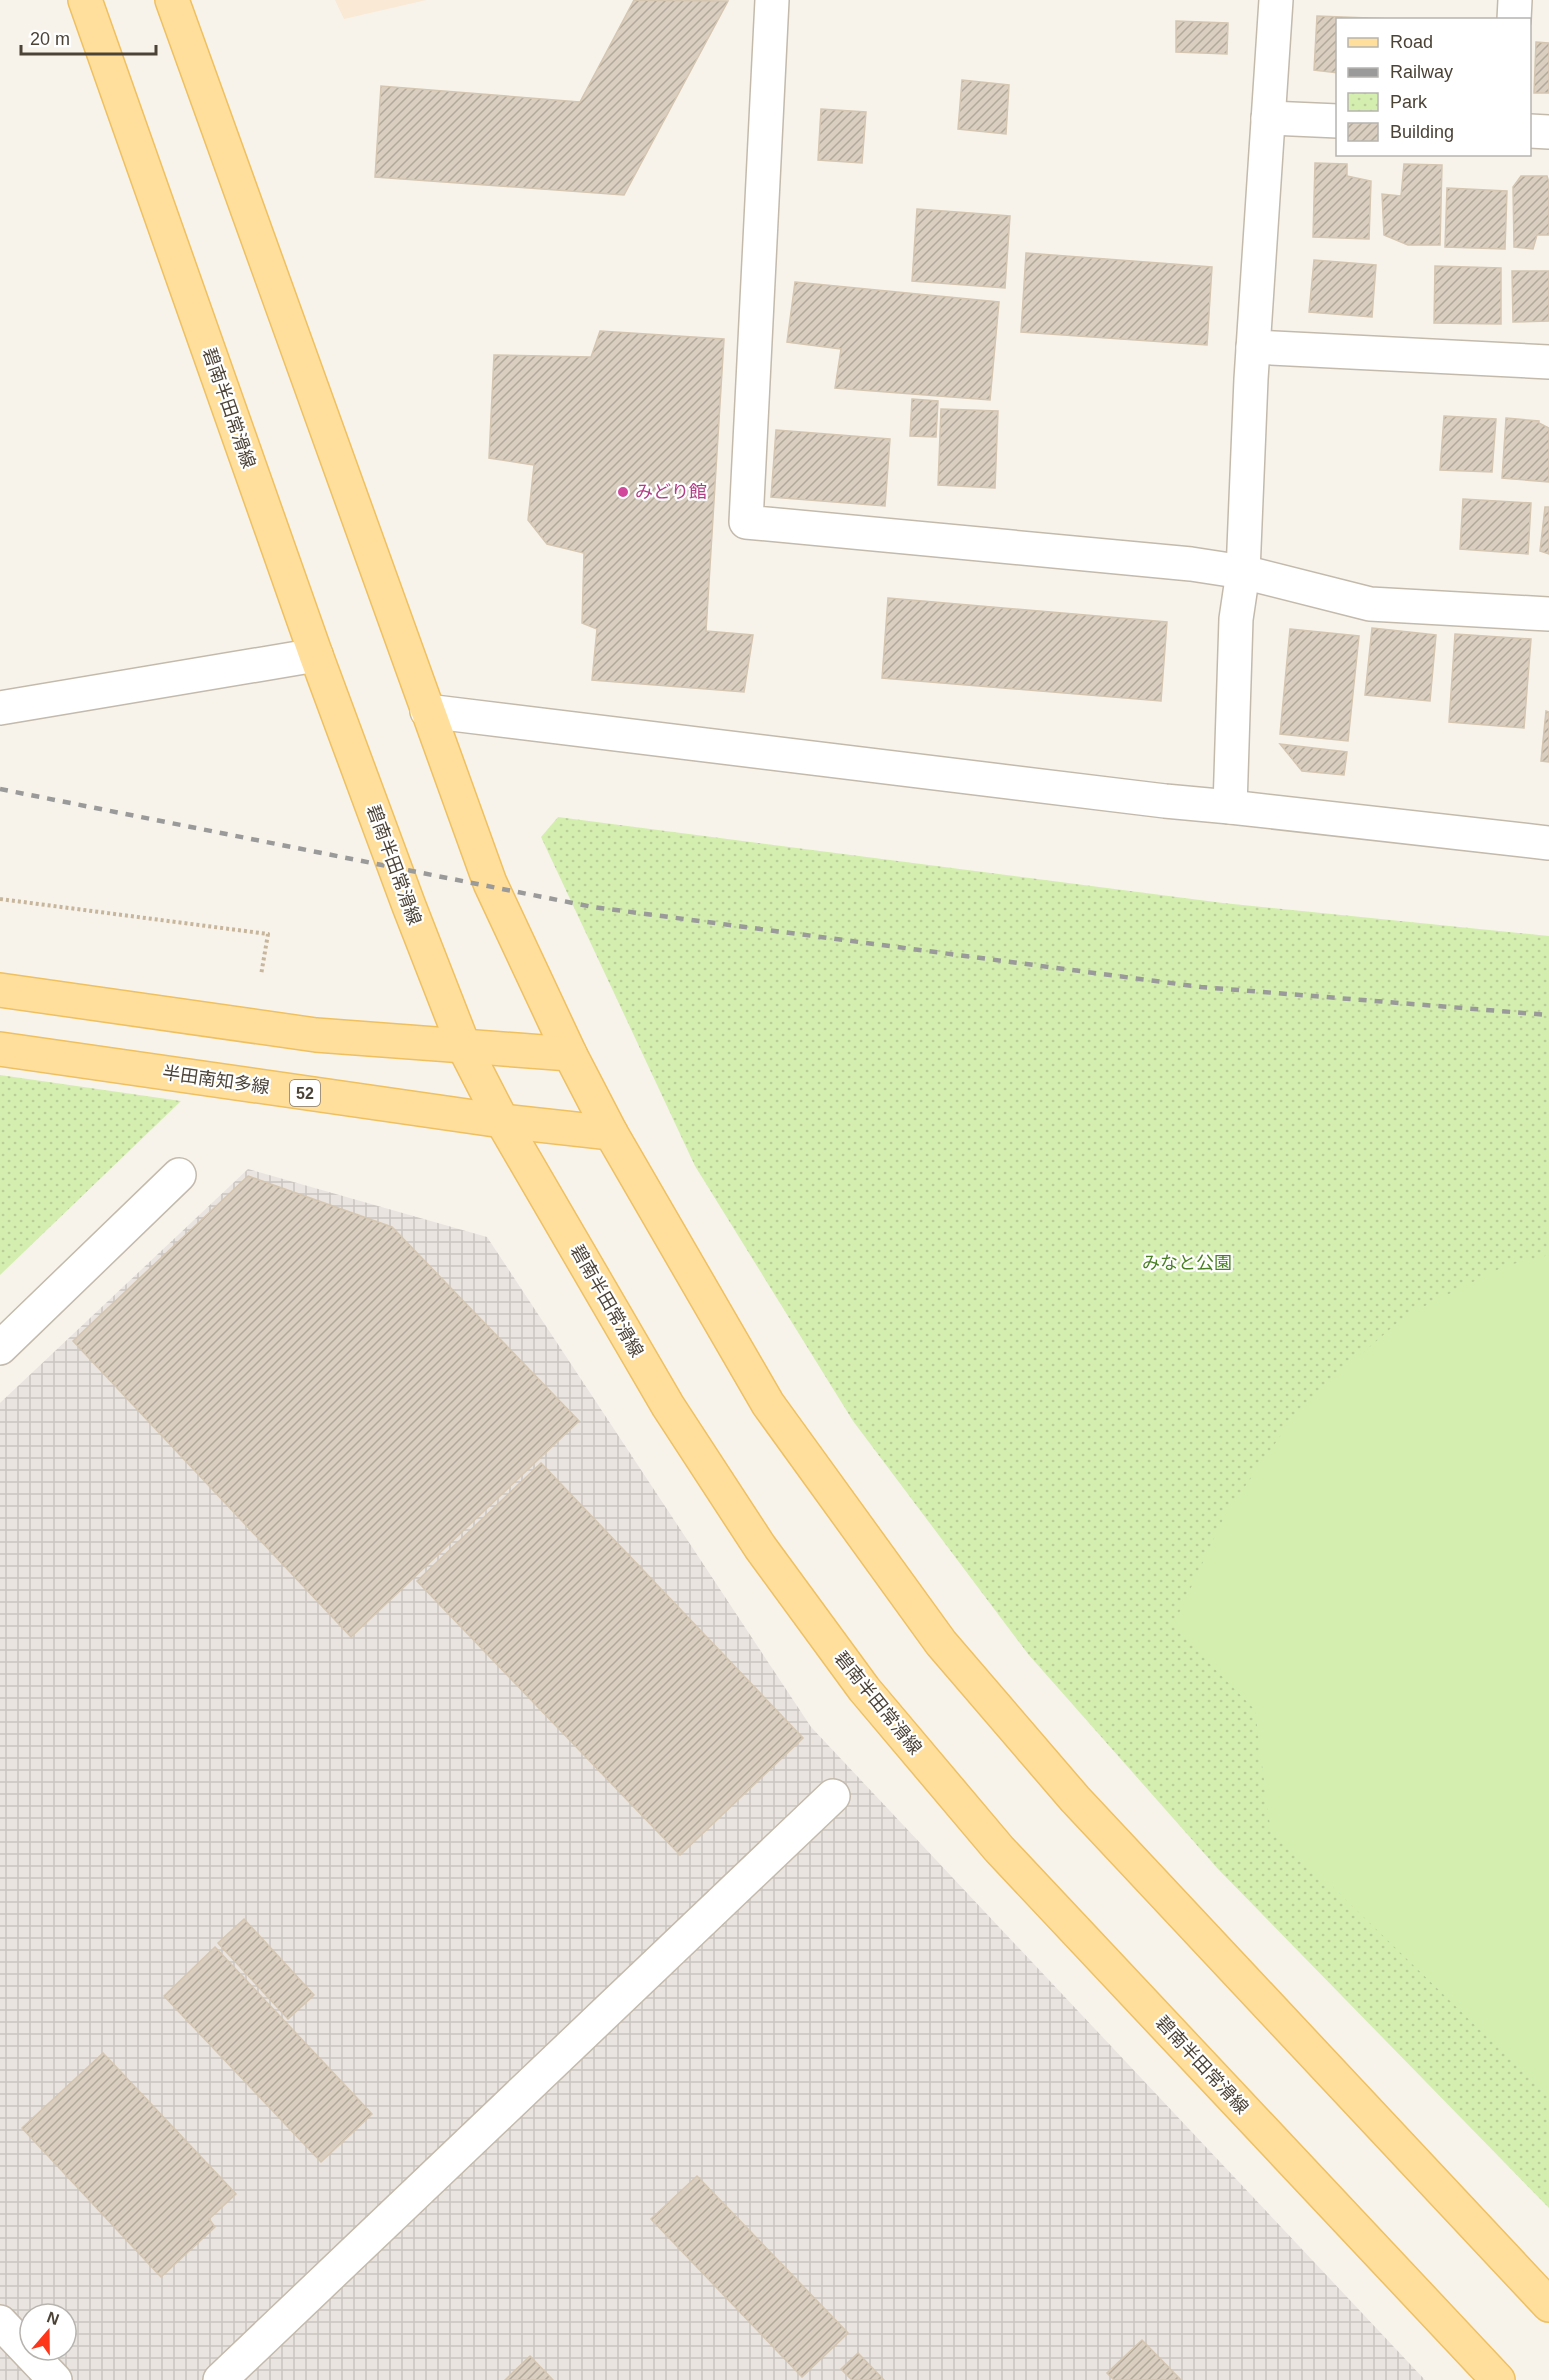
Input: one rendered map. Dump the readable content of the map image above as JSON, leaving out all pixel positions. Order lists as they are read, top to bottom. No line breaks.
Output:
{"streets":{"main road":["碧南半田常滑線","半田南知多線","52"]},"crossings":[["碧南半田常滑線","半田南知多線"]],"parks":["みなと公園"],"places":["みどり館"],"legend":["Road","Railway","Park","Building"],"scale_bar":"20 m","north":"top"}
